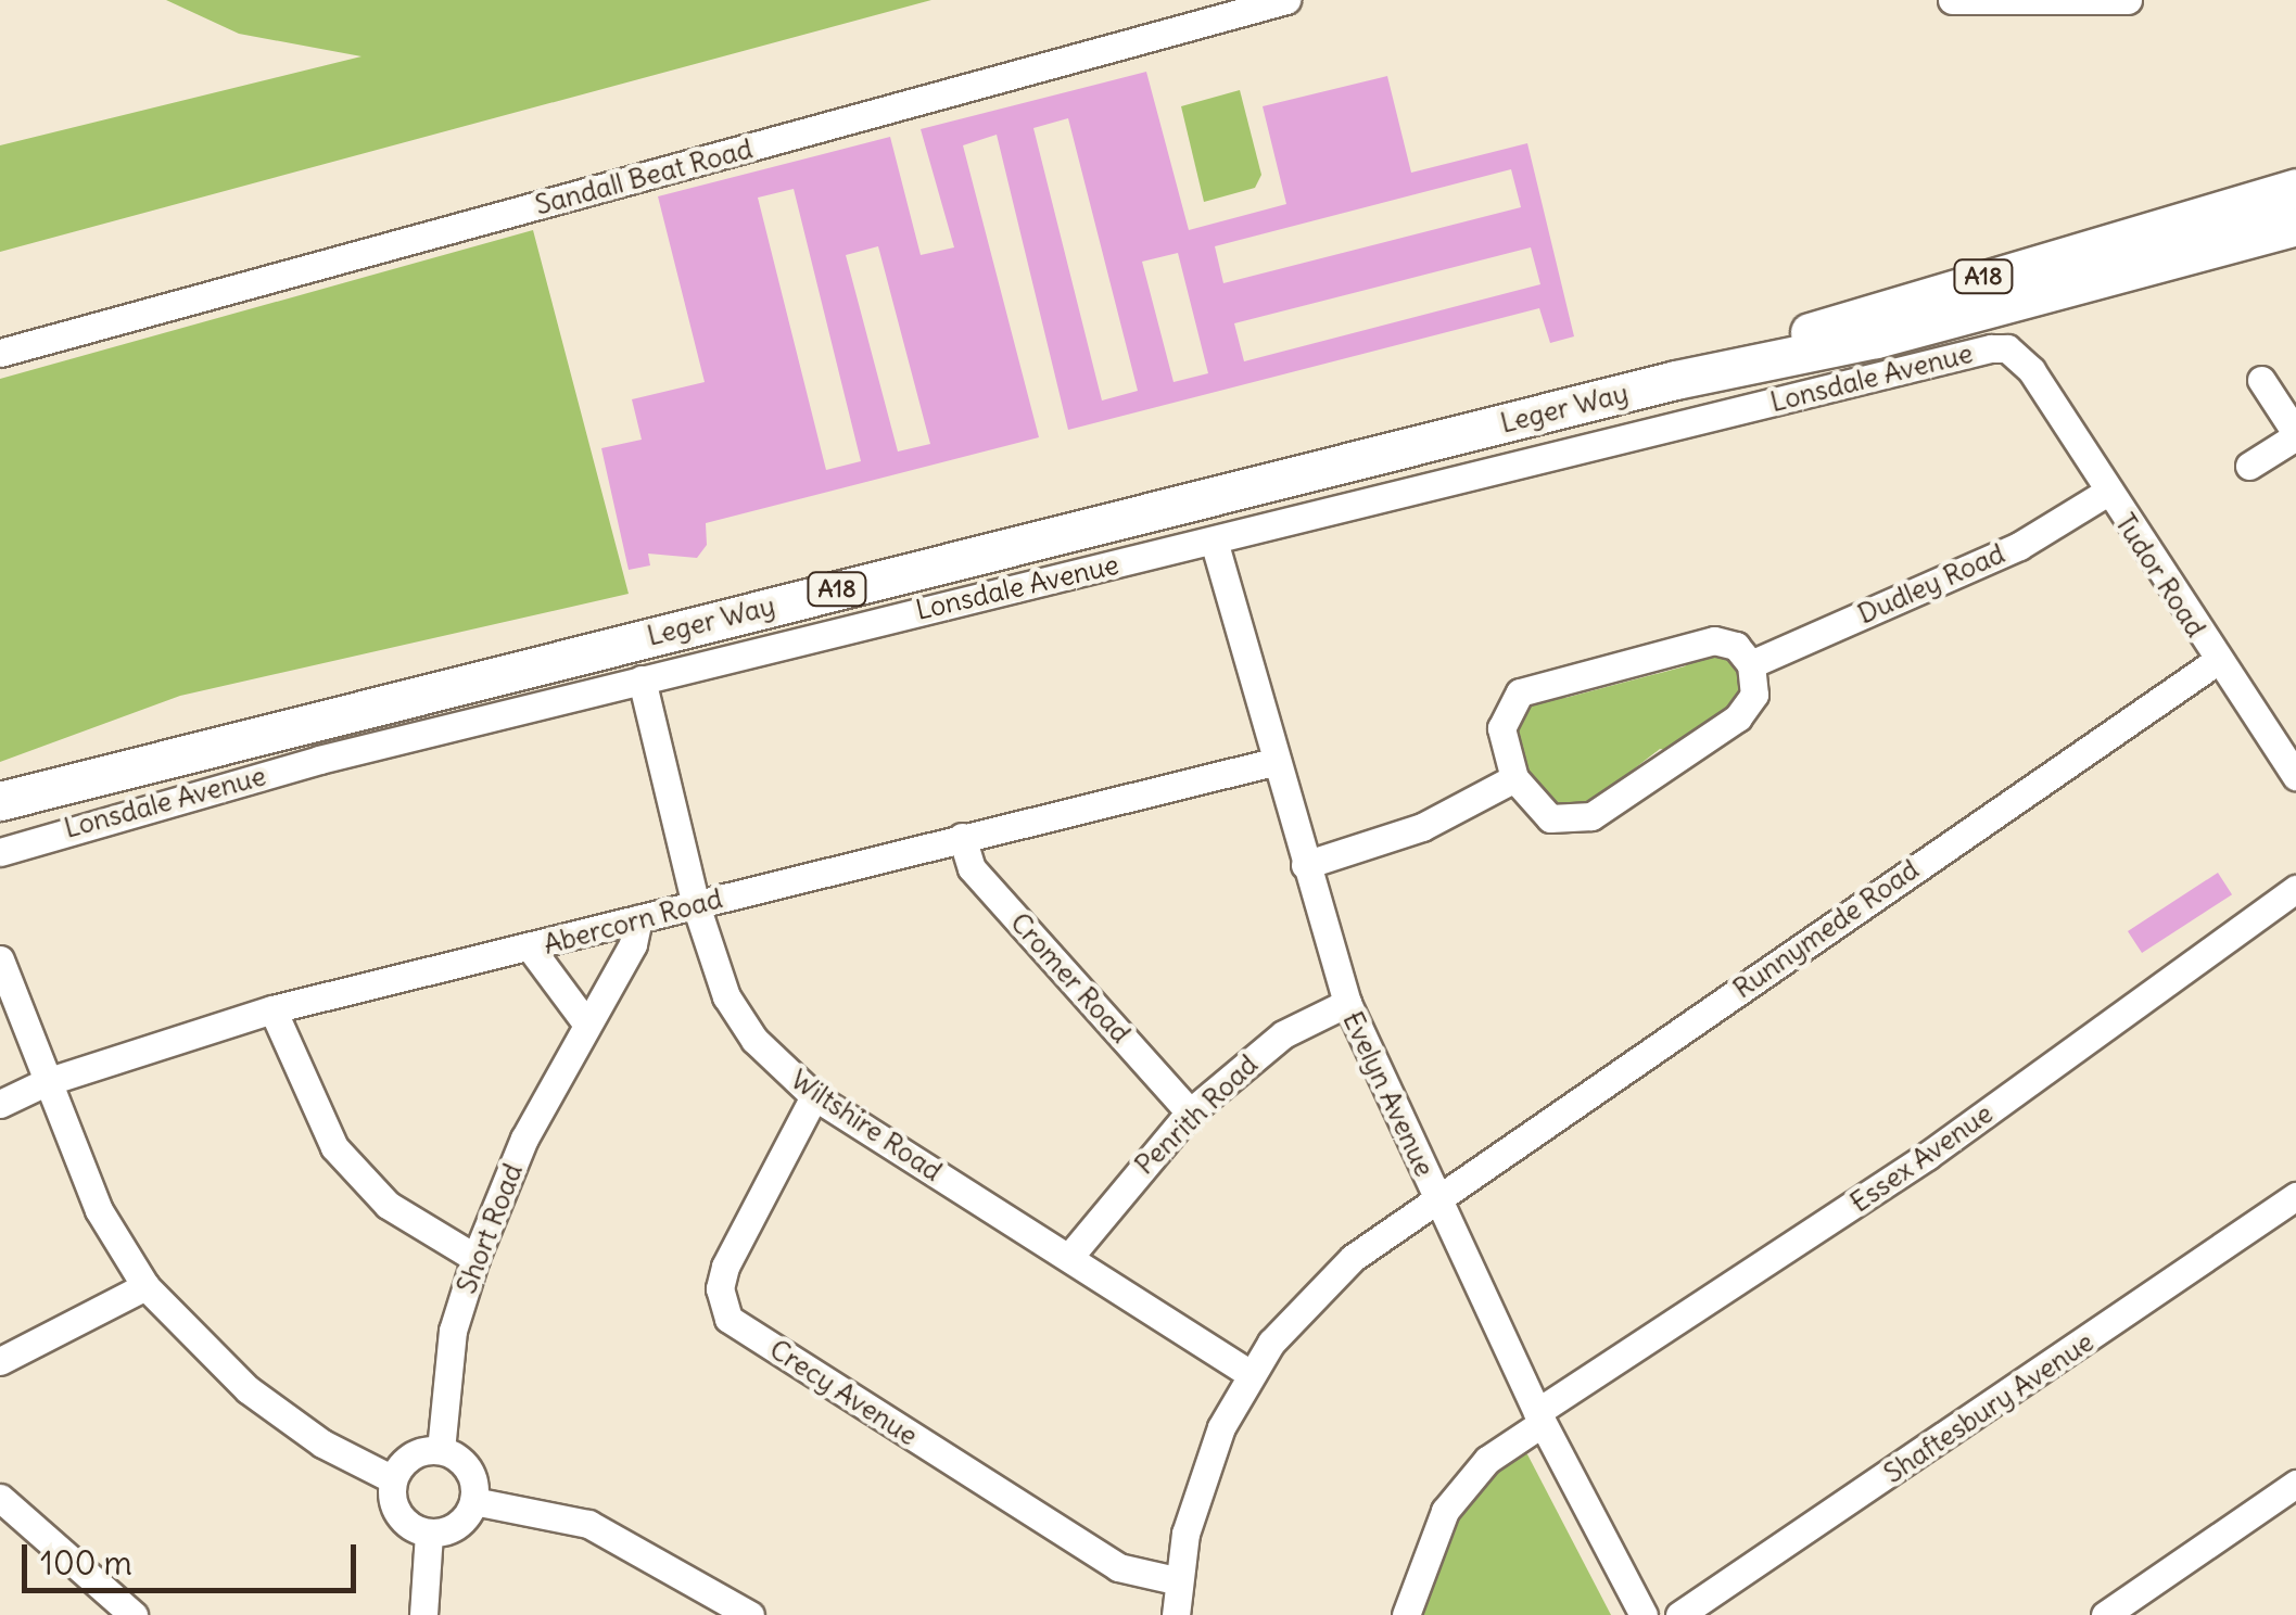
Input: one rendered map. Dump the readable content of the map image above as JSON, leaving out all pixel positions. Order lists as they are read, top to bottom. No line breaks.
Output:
{"streets":{"highway":["A18","Leger Way"],"street":["Sandall Beat Road","Lonsdale Avenue","Tudor Road","Dudley Road","Abercorn Road","Runnymede Road","Cromer Road","Evelyn Avenue","Penrith Road","Wiltshire Road","Essex Avenue","Short Road","Crecy Avenue","Shaftesbury Avenue"]},"crossings":[["Lonsdale Avenue","Tudor Road"],["Lonsdale Avenue","Evelyn Avenue"],["Lonsdale Avenue","Wiltshire Road"],["Tudor Road","Dudley Road"],["Tudor Road","Runnymede Road"],["Abercorn Road","Cromer Road"],["Abercorn Road","Evelyn Avenue"],["Abercorn Road","Wiltshire Road"],["Abercorn Road","Short Road"],["Runnymede Road","Evelyn Avenue"],["Runnymede Road","Wiltshire Road"],["Runnymede Road","Crecy Avenue"],["Cromer Road","Penrith Road"],["Evelyn Avenue","Penrith Road"],["Evelyn Avenue","Essex Avenue"],["Penrith Road","Wiltshire Road"],["Wiltshire Road","Crecy Avenue"]],"scale_bar":"100 m"}
